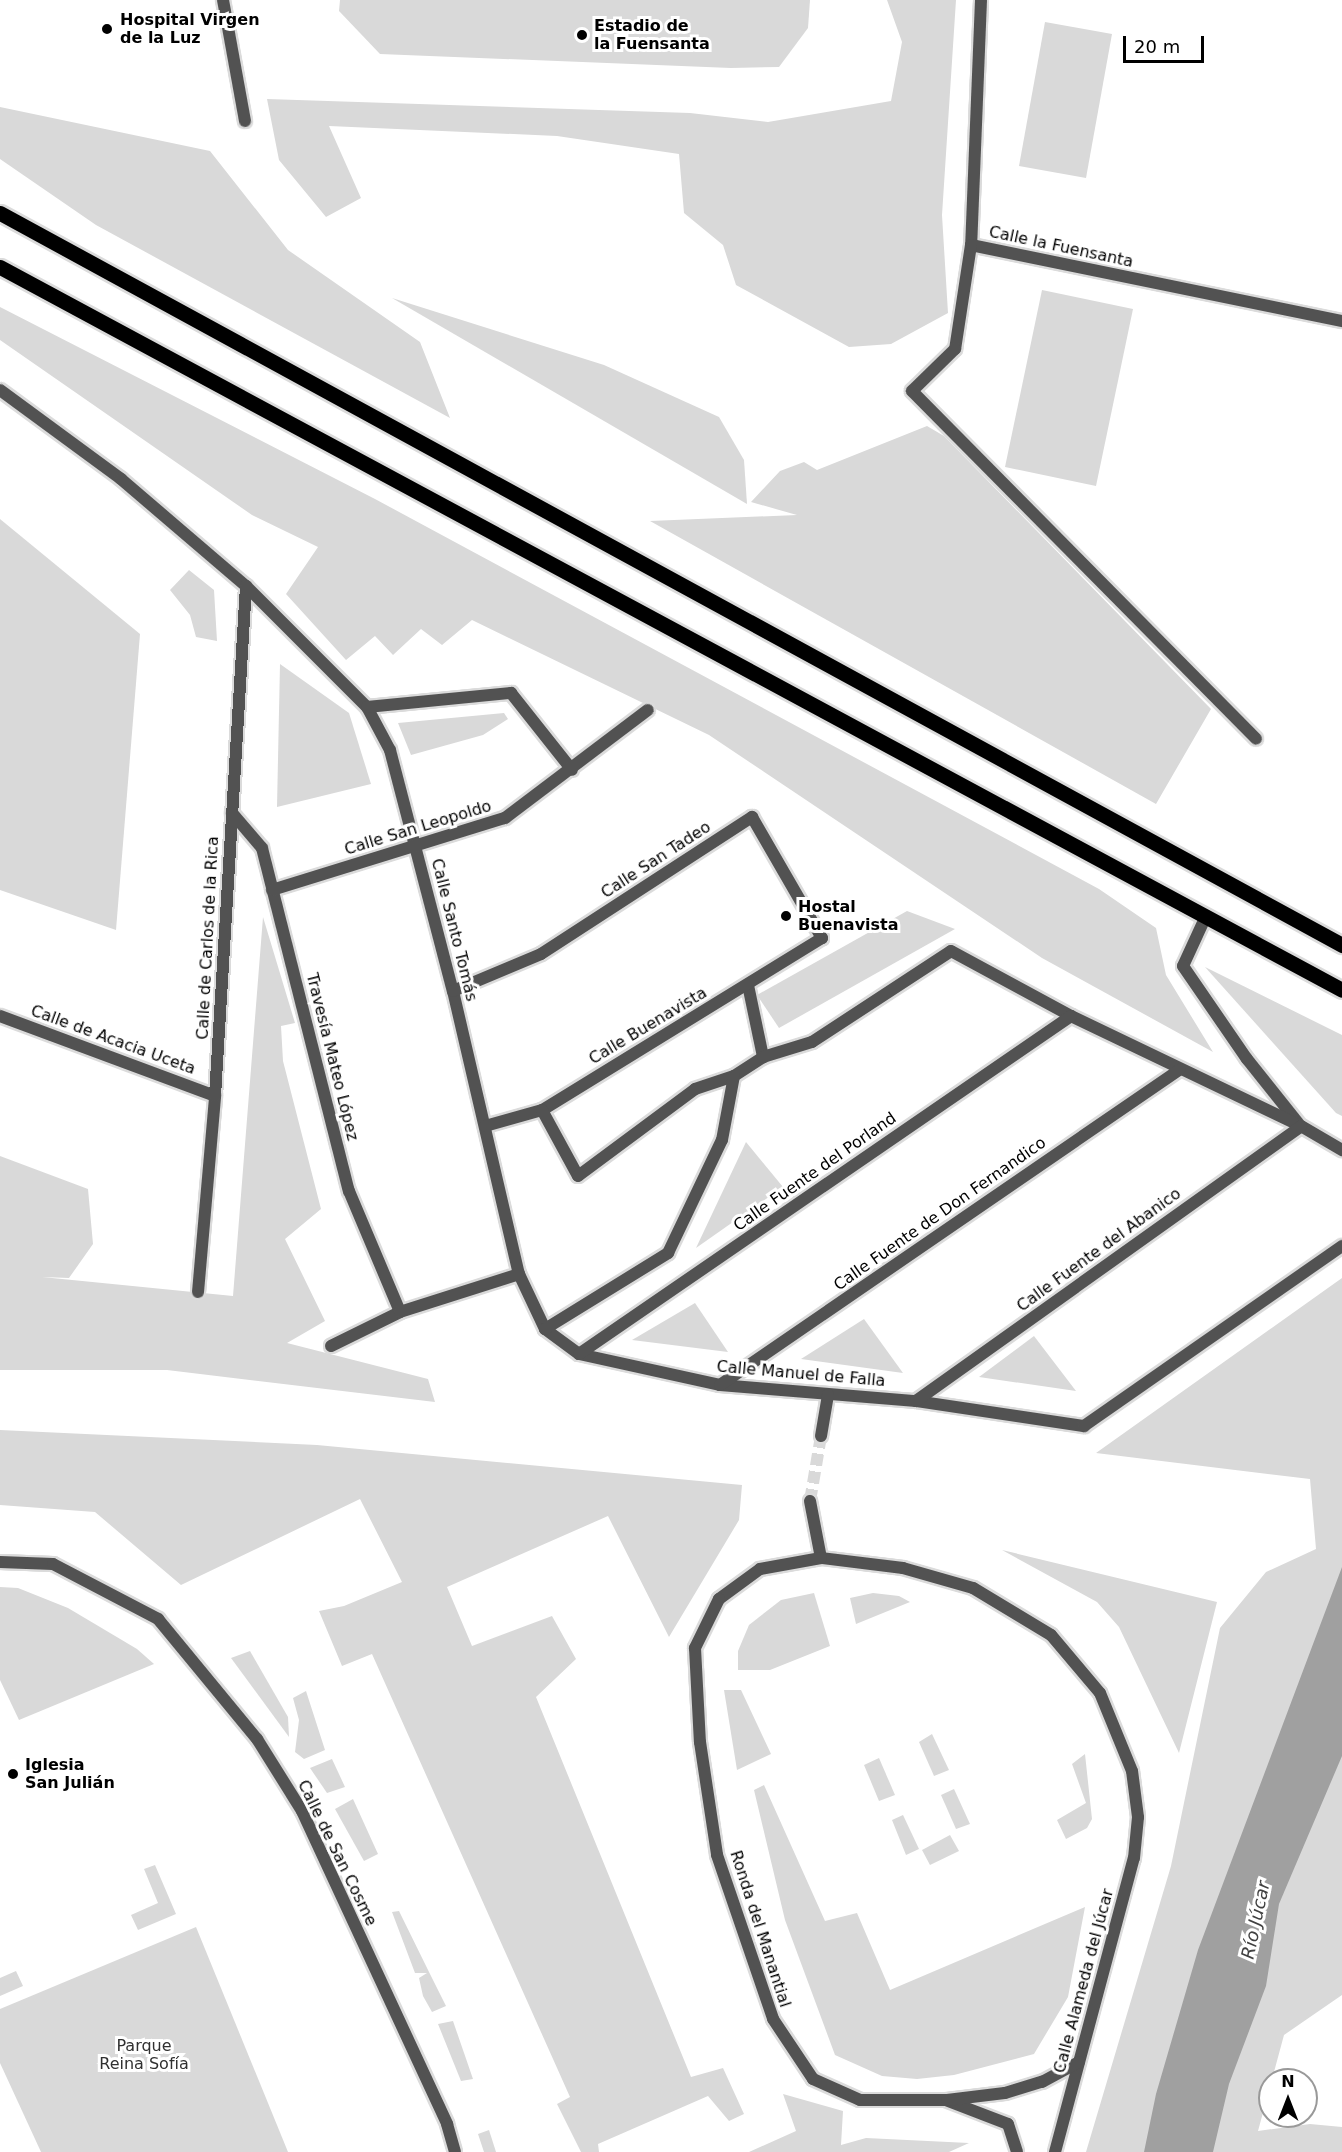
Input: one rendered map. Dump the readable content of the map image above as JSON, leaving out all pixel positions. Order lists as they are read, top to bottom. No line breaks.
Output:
{"streets":{"street":["Calle la Fuensanta","Calle San Leopoldo","Calle San Tadeo","Calle Santo Tomás","Calle de Carlos de la Rica","Calle Buenavista","Calle de Acacia Uceta","Travesía Mateo López","Calle Fuente del Porland","Calle Fuente de Don Fernandico","Calle Fuente del Abanico","Calle Manuel de Falla","Calle de San Cosme","Ronda del Manantial","Calle Alameda del Júcar"]},"crossings":[["Calle San Leopoldo","Calle Santo Tomás"],["Calle San Leopoldo","Travesía Mateo López"],["Calle San Tadeo","Calle Santo Tomás"],["Calle San Tadeo","Calle Buenavista"],["Calle Santo Tomás","Calle de Carlos de la Rica"],["Calle Santo Tomás","Calle Buenavista"],["Calle Santo Tomás","Calle Manuel de Falla"],["Calle de Carlos de la Rica","Calle de Acacia Uceta"],["Calle de Carlos de la Rica","Travesía Mateo López"],["Calle Fuente del Porland","Calle Manuel de Falla"],["Calle Fuente de Don Fernandico","Calle Manuel de Falla"],["Calle Fuente del Abanico","Calle Manuel de Falla"],["Ronda del Manantial","Calle Alameda del Júcar"]],"water":["Río Júcar"],"parks":["Parque Reina Sofía"],"places":["Hospital Virgen de la Luz","Estadio de la Fuensanta","Hostal Buenavista","Iglesia San Julián"],"scale_bar":"20 m","north":"top"}
